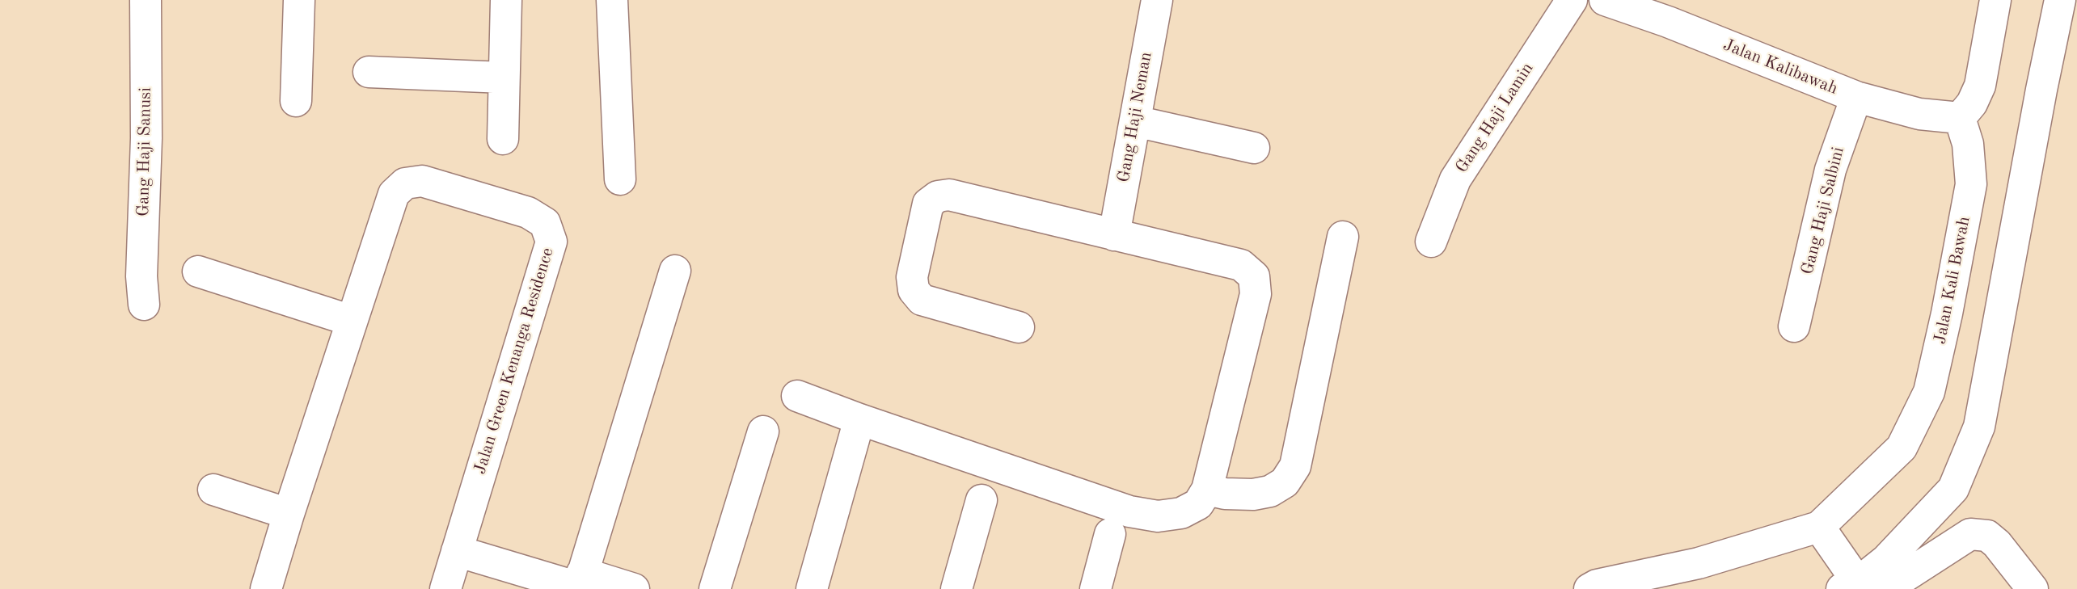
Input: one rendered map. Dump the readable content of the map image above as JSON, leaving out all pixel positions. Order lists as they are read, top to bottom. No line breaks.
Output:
{"streets":{"street":["Jalan Kalibawah","Gang Haji Neman","Gang Haji Lamin","Gang Haji Sanusi","Gang Haji Salbini","Jalan Kali Bawah","Jalan Green Kenanga Residence"]},"crossings":[["Jalan Kalibawah","Gang Haji Salbini"],["Jalan Kalibawah","Jalan Kali Bawah"]]}
